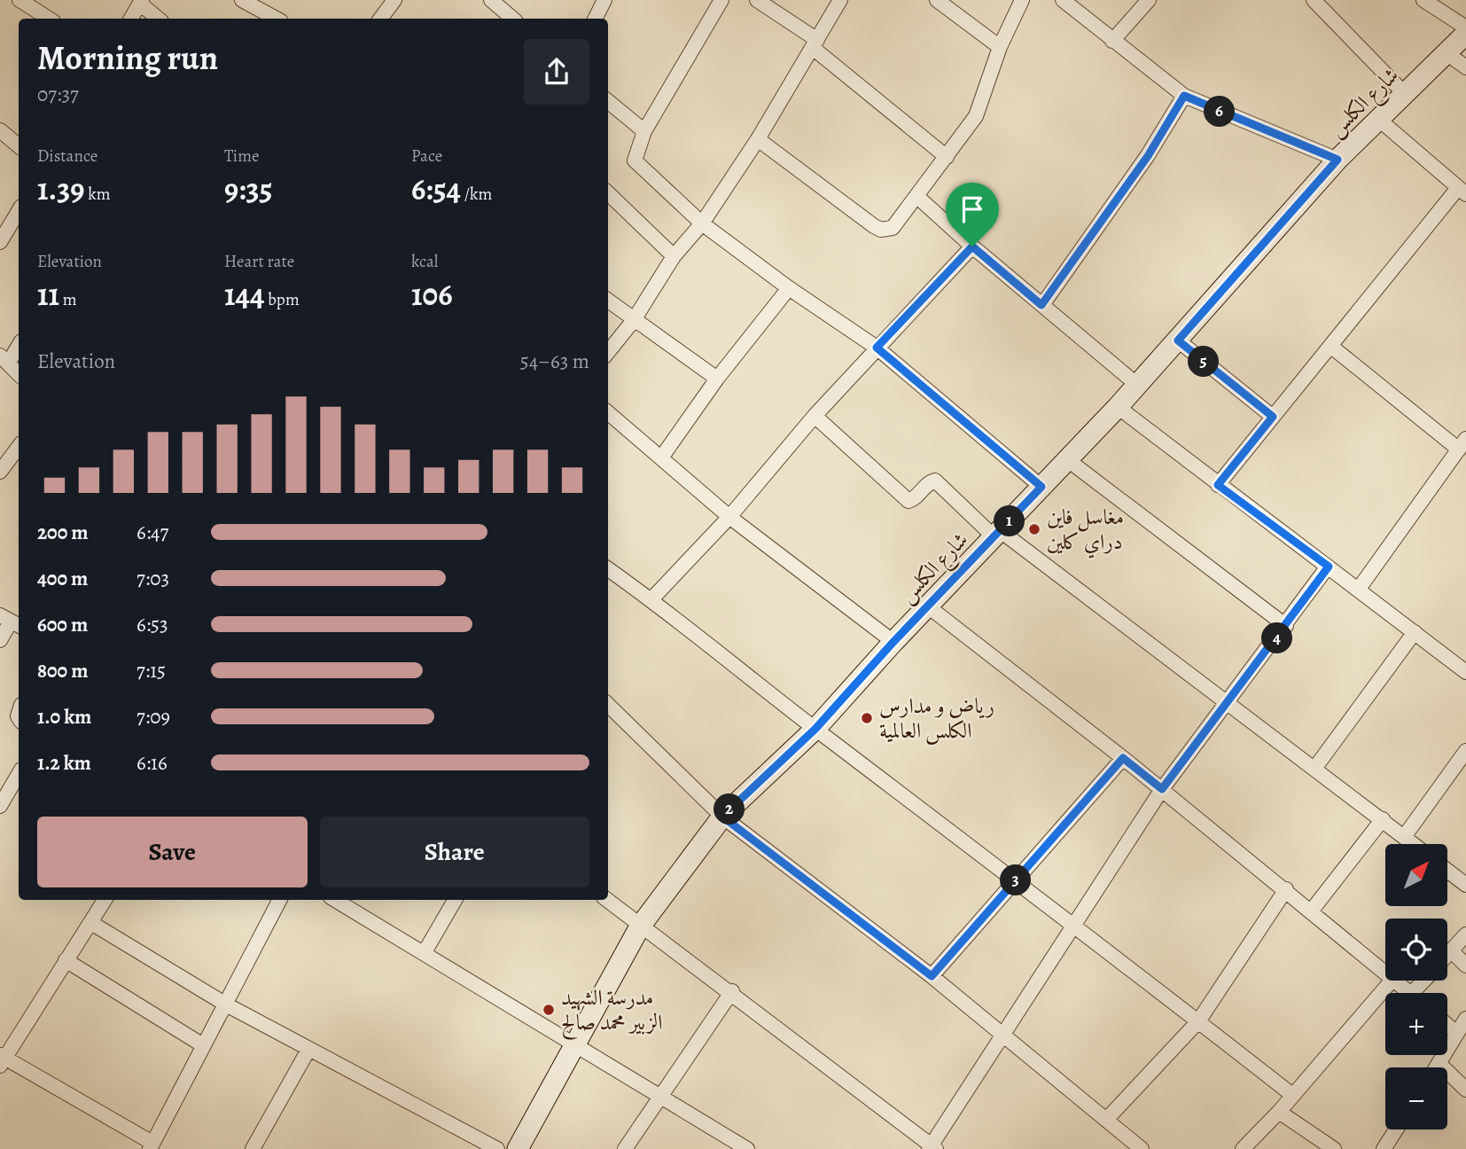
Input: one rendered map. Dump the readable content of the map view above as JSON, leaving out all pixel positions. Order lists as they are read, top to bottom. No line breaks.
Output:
{"streets":{"street":["شارع الكلس"]},"places":["مغاسل فاين دراي كلين","رياض و مدارس الكلس العالمية","مدرسة الشهيد الزبير محمد صالح"],"north":"top right","page":{"heading":["Morning run","07:37"],"pins":["6","5","1","4","2","3"],"stats":[["Distance","1.39 km"],["Time","9:35"],["Pace","6:54 /km"],["Elevation","11 m"],["Heart rate","144 bpm"],["kcal","106"]],"chart":["Elevation","54–63 m"],"list":[{"name":"200 m","note":"6:47"},{"name":"400 m","note":"7:03"},{"name":"600 m","note":"6:53"},{"name":"800 m","note":"7:15"},{"name":"1.0 km","note":"7:09"},{"name":"1.2 km","note":"6:16"}],"buttons":["Save","Share"],"map_buttons":["+","−"]}}
